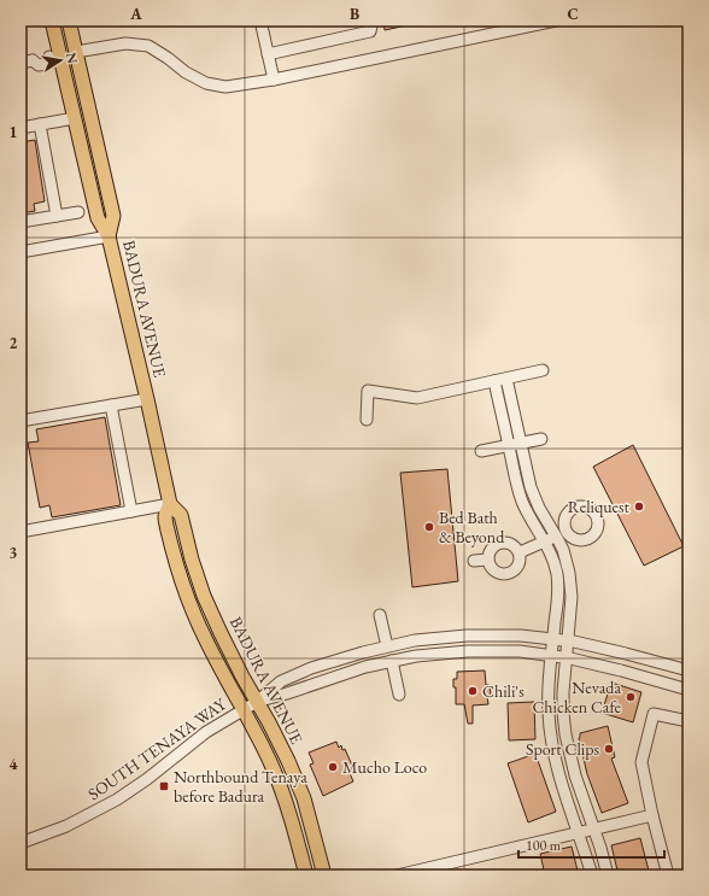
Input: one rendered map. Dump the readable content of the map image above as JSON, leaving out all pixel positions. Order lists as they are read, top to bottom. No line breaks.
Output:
{"streets":{"main road":["BADURA AVENUE"],"street":["SOUTH TENAYA WAY"]},"crossings":[["BADURA AVENUE","SOUTH TENAYA WAY"]],"places":{"other":["Reliquest","Bed Bath & Beyond","Chili's","Nevada Chicken Cafe","Sport Clips","Mucho Loco"],"transit":["Northbound Tenaya before Badura"]},"scale_bar":"100 m","north":"right","grid":{"columns":["A","B","C"],"rows":["1","2","3","4"]}}
